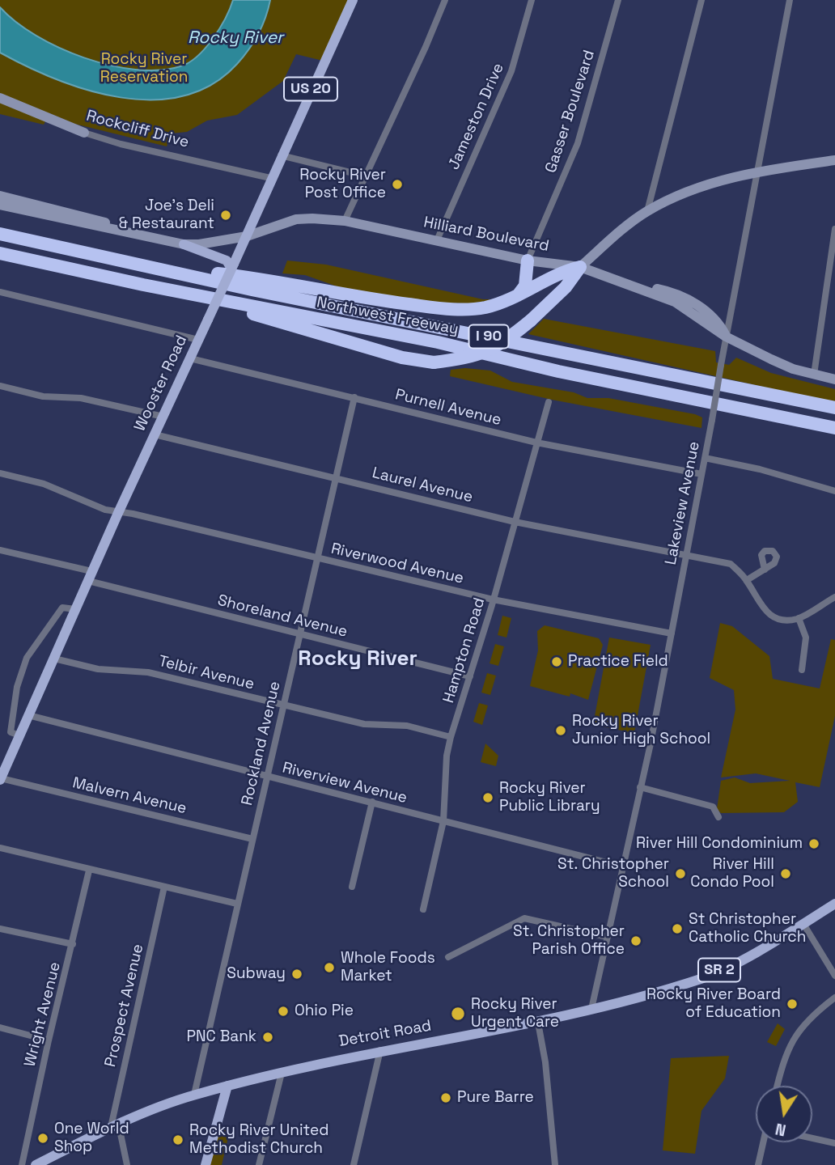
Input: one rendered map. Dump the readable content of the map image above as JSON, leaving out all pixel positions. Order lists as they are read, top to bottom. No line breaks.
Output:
{"streets":{"highway":["Northwest Freeway","I 90"],"main road":["US 20","Rockcliff Drive","Hilliard Boulevard","Wooster Road","SR 2","Detroit Road"],"street":["Gasser Boulevard","Jameston Drive","Purnell Avenue","Laurel Avenue","Lakeview Avenue","Riverwood Avenue","Shoreland Avenue","Hampton Road","Telbir Avenue","Rockland Avenue","Riverview Avenue","Malvern Avenue","Prospect Avenue","Wright Avenue"]},"crossings":[["Gasser Boulevard","Hilliard Boulevard"],["Jameston Drive","Hilliard Boulevard"],["Rockcliff Drive","Wooster Road"],["Hilliard Boulevard","Wooster Road"],["Hilliard Boulevard","Lakeview Avenue"],["Wooster Road","Purnell Avenue"],["Wooster Road","Laurel Avenue"],["Wooster Road","Riverwood Avenue"],["Wooster Road","Shoreland Avenue"],["Wooster Road","Telbir Avenue"],["Wooster Road","Riverview Avenue"],["Wooster Road","Malvern Avenue"],["Purnell Avenue","Lakeview Avenue"],["Purnell Avenue","Hampton Road"],["Purnell Avenue","Rockland Avenue"],["Laurel Avenue","Lakeview Avenue"],["Laurel Avenue","Hampton Road"],["Laurel Avenue","Rockland Avenue"],["Lakeview Avenue","Riverwood Avenue"],["Lakeview Avenue","Riverview Avenue"],["Lakeview Avenue","Detroit Road"],["Riverwood Avenue","Hampton Road"],["Riverwood Avenue","Rockland Avenue"],["Shoreland Avenue","Hampton Road"],["Shoreland Avenue","Rockland Avenue"],["Hampton Road","Telbir Avenue"],["Hampton Road","Riverview Avenue"],["Telbir Avenue","Rockland Avenue"],["Rockland Avenue","Riverview Avenue"],["Rockland Avenue","Malvern Avenue"],["Rockland Avenue","Detroit Road"],["Prospect Avenue","Detroit Road"]],"districts":["Rocky River"],"water":["Rocky River"],"parks":["Rocky River Reservation"],"places":["Rocky River Post Office","Joe's Deli & Restaurant","Practice Field","Rocky River Junior High School","Rocky River Public Library","River Hill Condominium","St. Christopher School","River Hill Condo Pool","St Christopher Catholic Church","St. Christopher Parish Office","Whole Foods Market","Subway","Rocky River Board of Education","Ohio Pie","Rocky River Urgent Care","PNC Bank","Pure Barre","One World Shop","Rocky River United Methodist Church"],"north":"bottom"}
